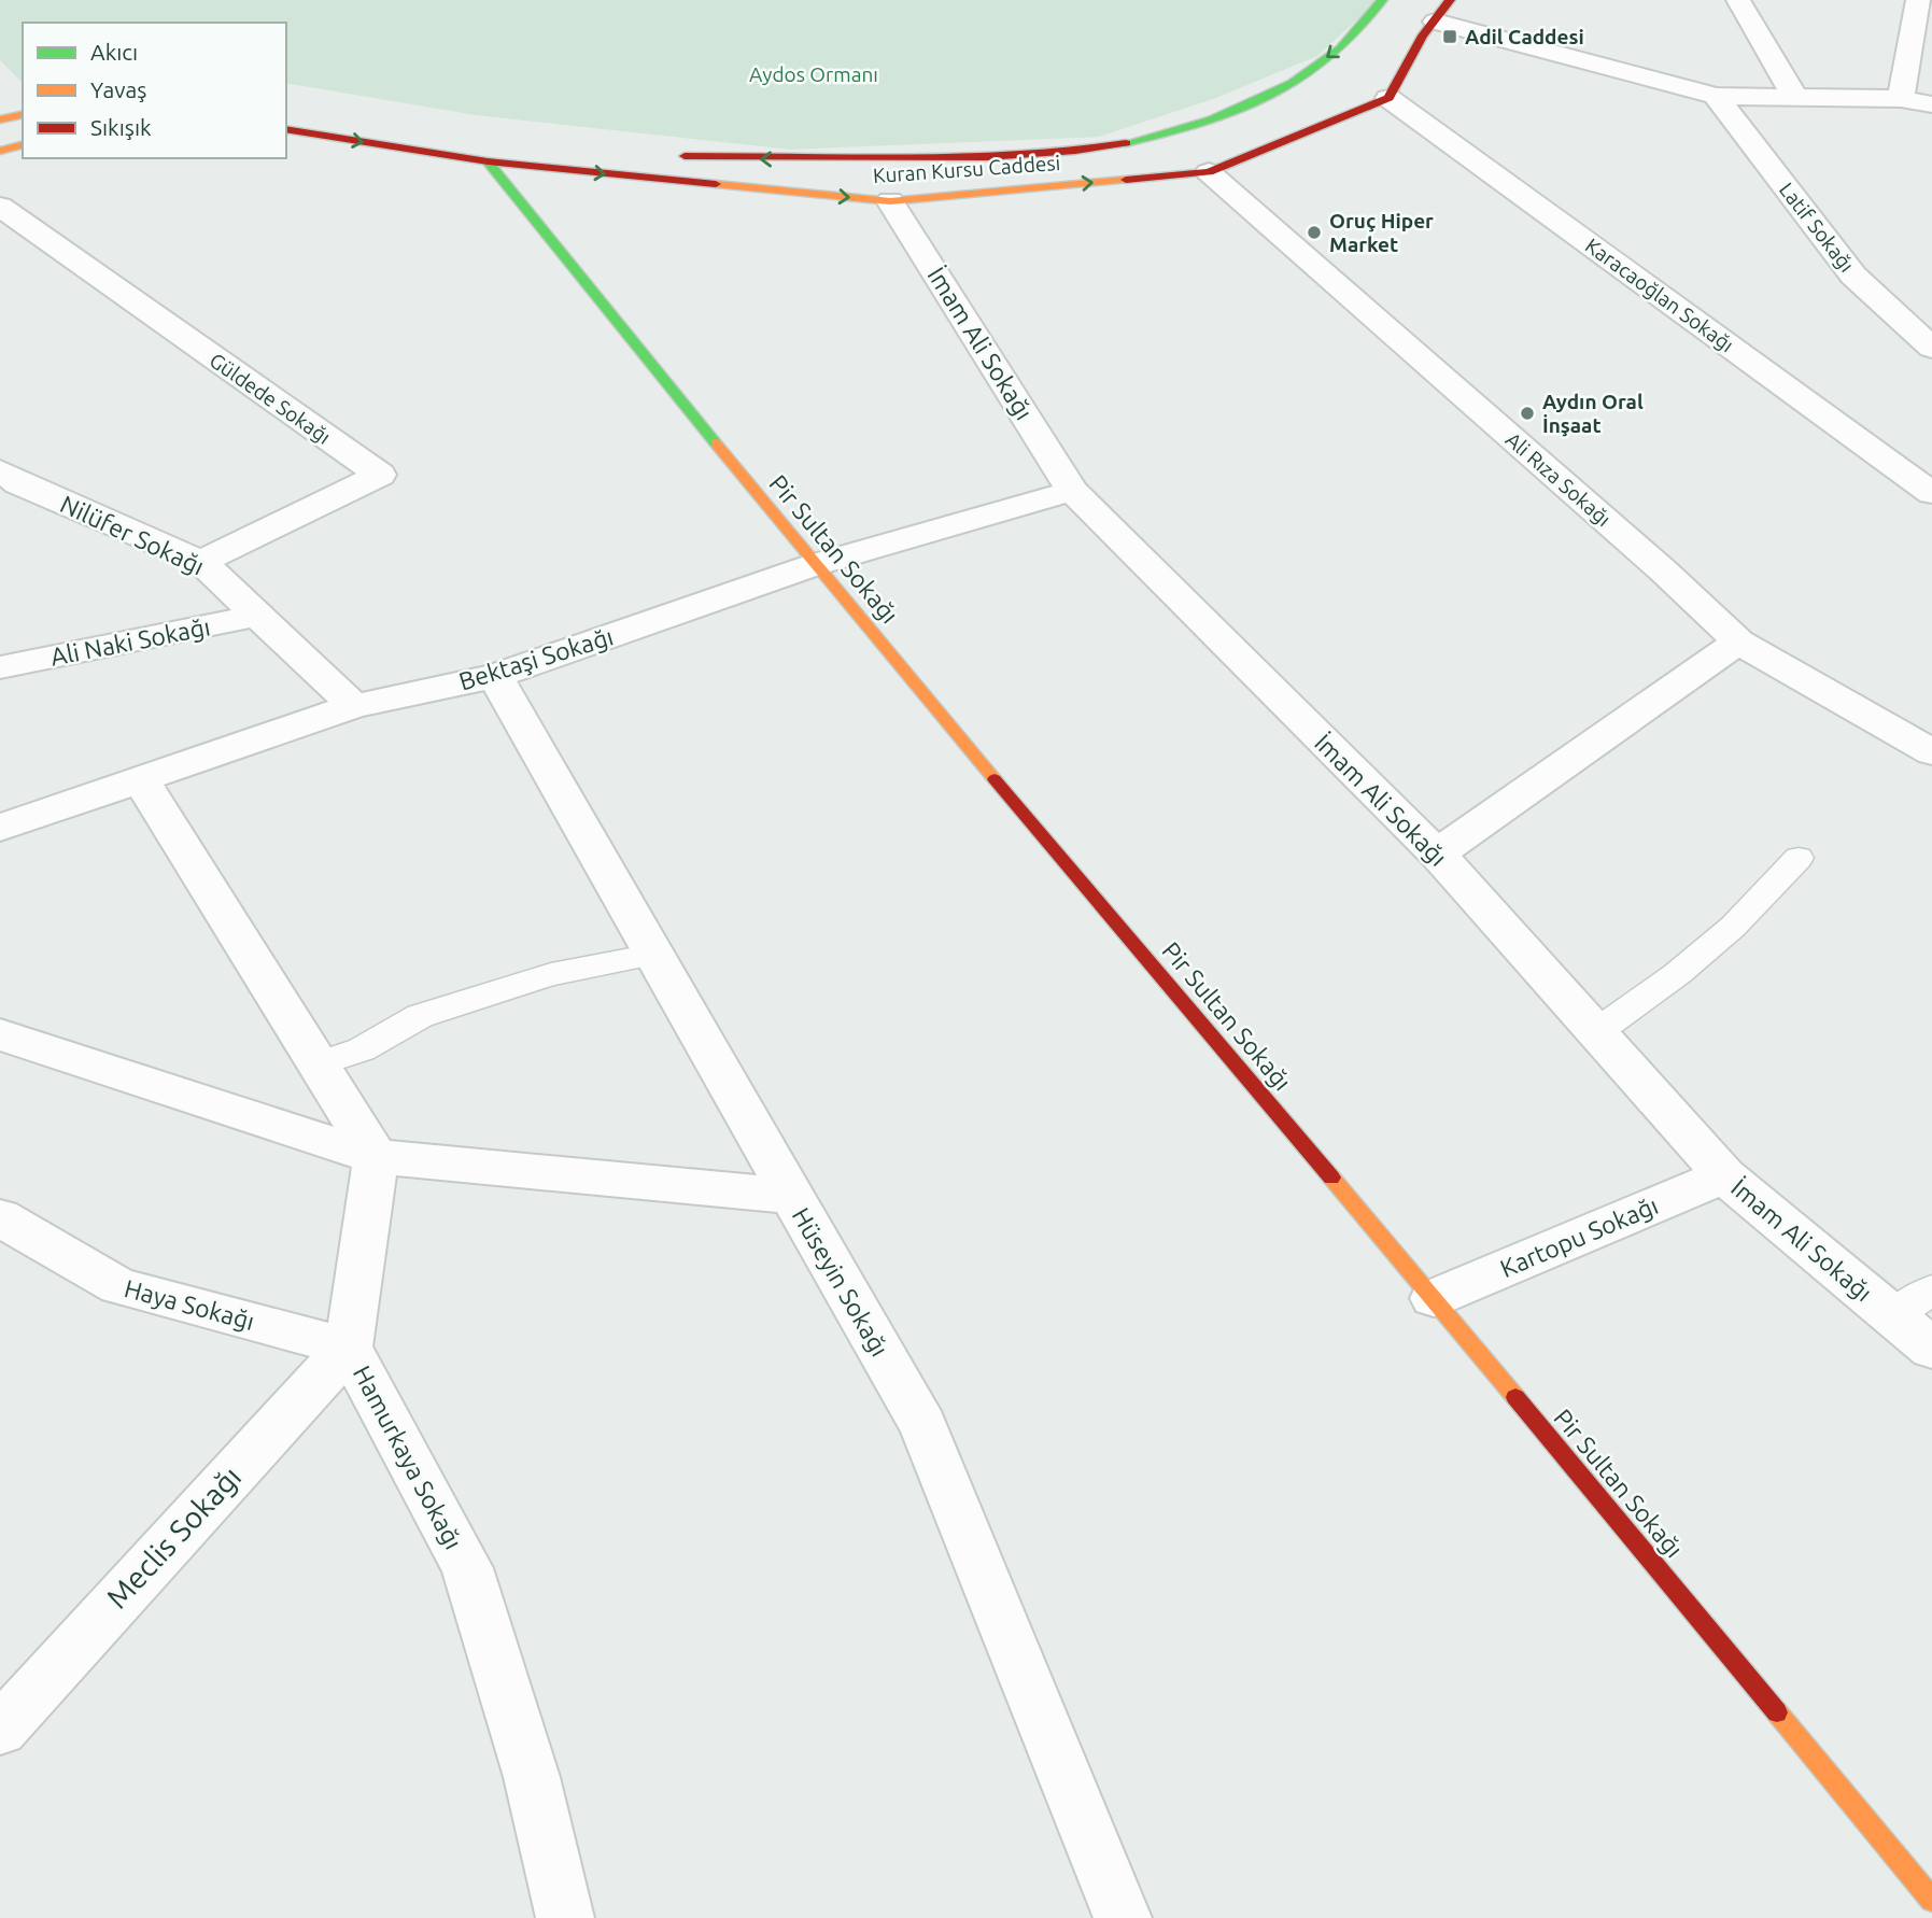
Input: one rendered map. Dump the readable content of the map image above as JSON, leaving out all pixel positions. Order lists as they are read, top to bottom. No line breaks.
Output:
{"streets":{"main road":["Kuran Kursu Caddesi","Pir Sultan Sokağı"],"street":["Latif Sokağı","Karacaoğlan Sokağı","İmam Ali Sokağı","Güldede Sokağı","Ali Rıza Sokağı","Nilüfer Sokağı","Ali Naki Sokağı","Bektaşi Sokağı","Kartopu Sokağı","Hüseyin Sokağı","Haya Sokağı","Hamurkaya Sokağı","Meclis Sokağı"]},"crossings":[["Kuran Kursu Caddesi","Karacaoğlan Sokağı"],["Kuran Kursu Caddesi","İmam Ali Sokağı"],["Kuran Kursu Caddesi","Ali Rıza Sokağı"],["Kuran Kursu Caddesi","Pir Sultan Sokağı"],["İmam Ali Sokağı","Bektaşi Sokağı"],["İmam Ali Sokağı","Kartopu Sokağı"],["Güldede Sokağı","Nilüfer Sokağı"],["Nilüfer Sokağı","Ali Naki Sokağı"],["Nilüfer Sokağı","Bektaşi Sokağı"],["Pir Sultan Sokağı","Bektaşi Sokağı"],["Pir Sultan Sokağı","Kartopu Sokağı"],["Bektaşi Sokağı","Hüseyin Sokağı"],["Haya Sokağı","Hamurkaya Sokağı"],["Haya Sokağı","Meclis Sokağı"],["Hamurkaya Sokağı","Meclis Sokağı"]],"parks":["Aydos Ormanı"],"places":{"transit":["Adil Caddesi"],"other":["Oruç Hiper Market","Aydın Oral İnşaat"]},"legend":["Akıcı","Yavaş","Sıkışık"]}
